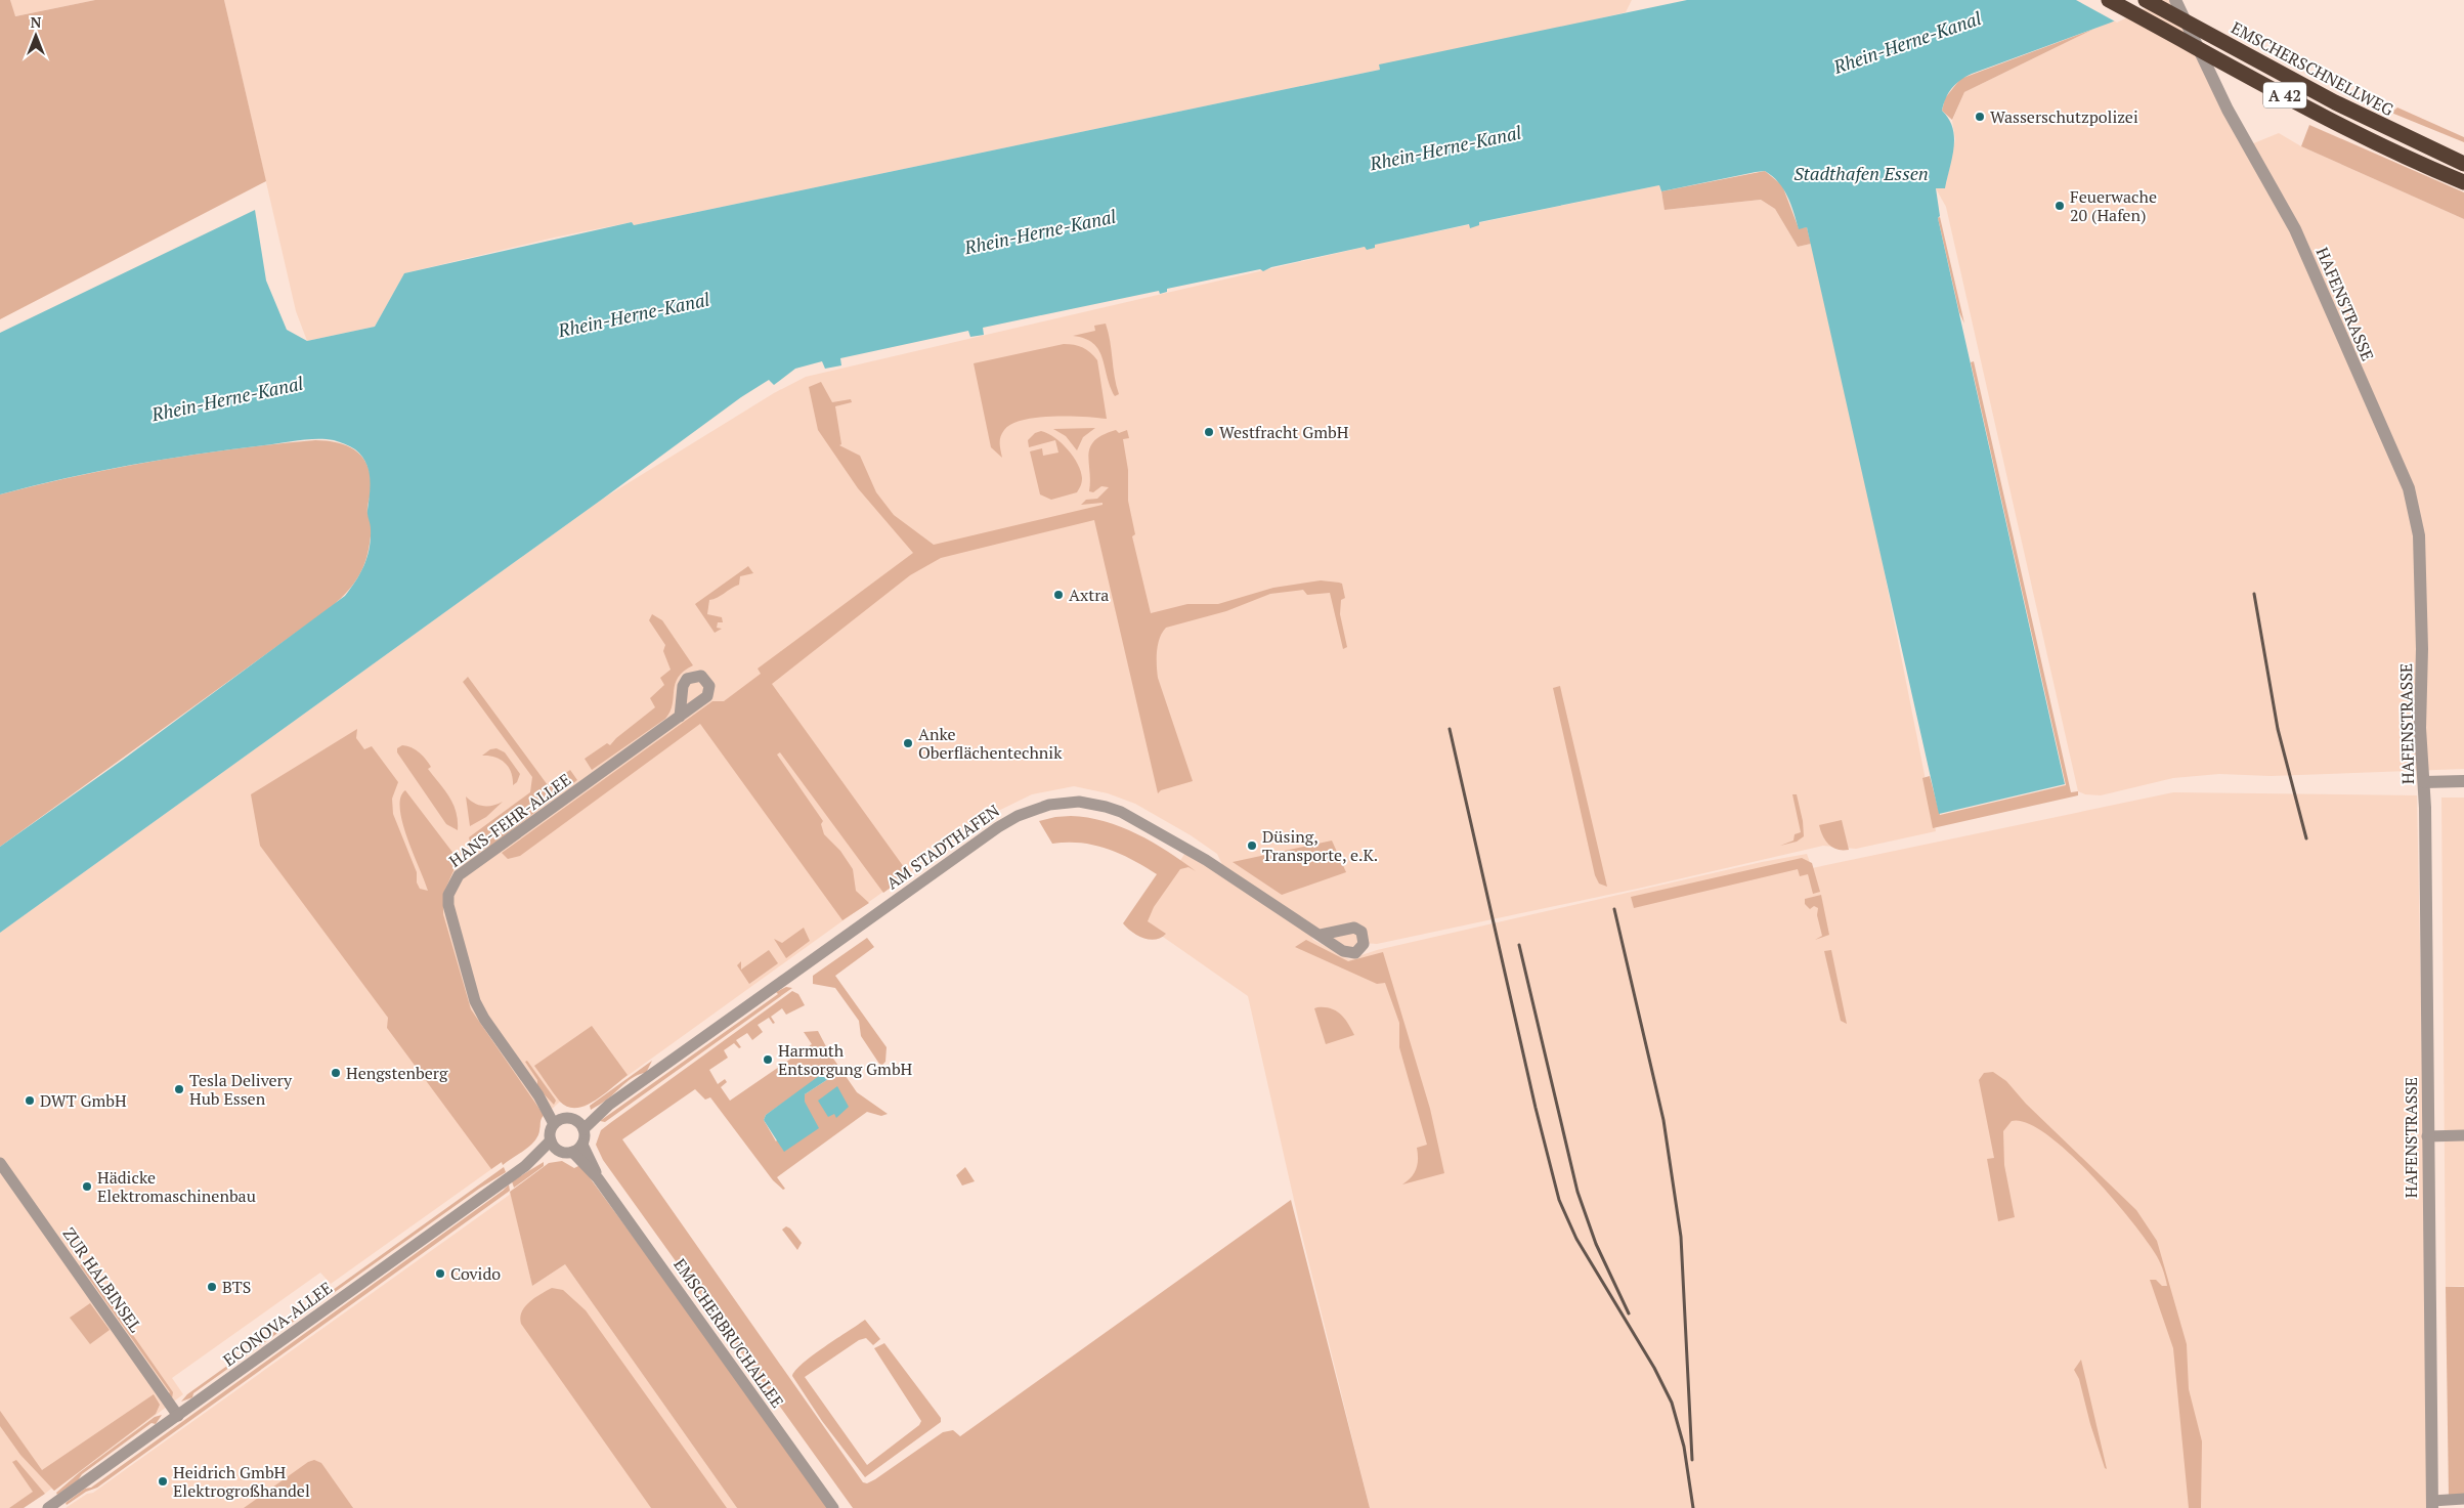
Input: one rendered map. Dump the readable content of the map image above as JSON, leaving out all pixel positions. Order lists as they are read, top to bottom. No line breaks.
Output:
{"streets":{"highway":["EMSCHERSCHNELLWEG","A 42"],"street":["HAFENSTRASSE","HANS-FEHR-ALLEE","AM STADTHAFEN","ZUR HALBINSEL","ECONOVA-ALLEE","EMSCHERBRUCHALLEE"]},"crossings":[["HANS-FEHR-ALLEE","AM STADTHAFEN"],["HANS-FEHR-ALLEE","ECONOVA-ALLEE"],["HANS-FEHR-ALLEE","EMSCHERBRUCHALLEE"],["AM STADTHAFEN","ECONOVA-ALLEE"],["AM STADTHAFEN","EMSCHERBRUCHALLEE"],["ZUR HALBINSEL","ECONOVA-ALLEE"],["ECONOVA-ALLEE","EMSCHERBRUCHALLEE"]],"water":["Rhein-Herne-Kanal","Stadthafen Essen"],"places":["Wasserschutzpolizei","Feuerwache 20 (Hafen)","Westfracht GmbH","Axtra","Anke Oberflächentechnik","Düsing, Transporte, e.K.","Harmuth Entsorgung GmbH","Hengstenberg","Tesla Delivery Hub Essen","DWT GmbH","Hädicke Elektromaschinenbau","Covido","BTS","Heidrich GmbH Elektrogroßhandel"],"north":"top"}
